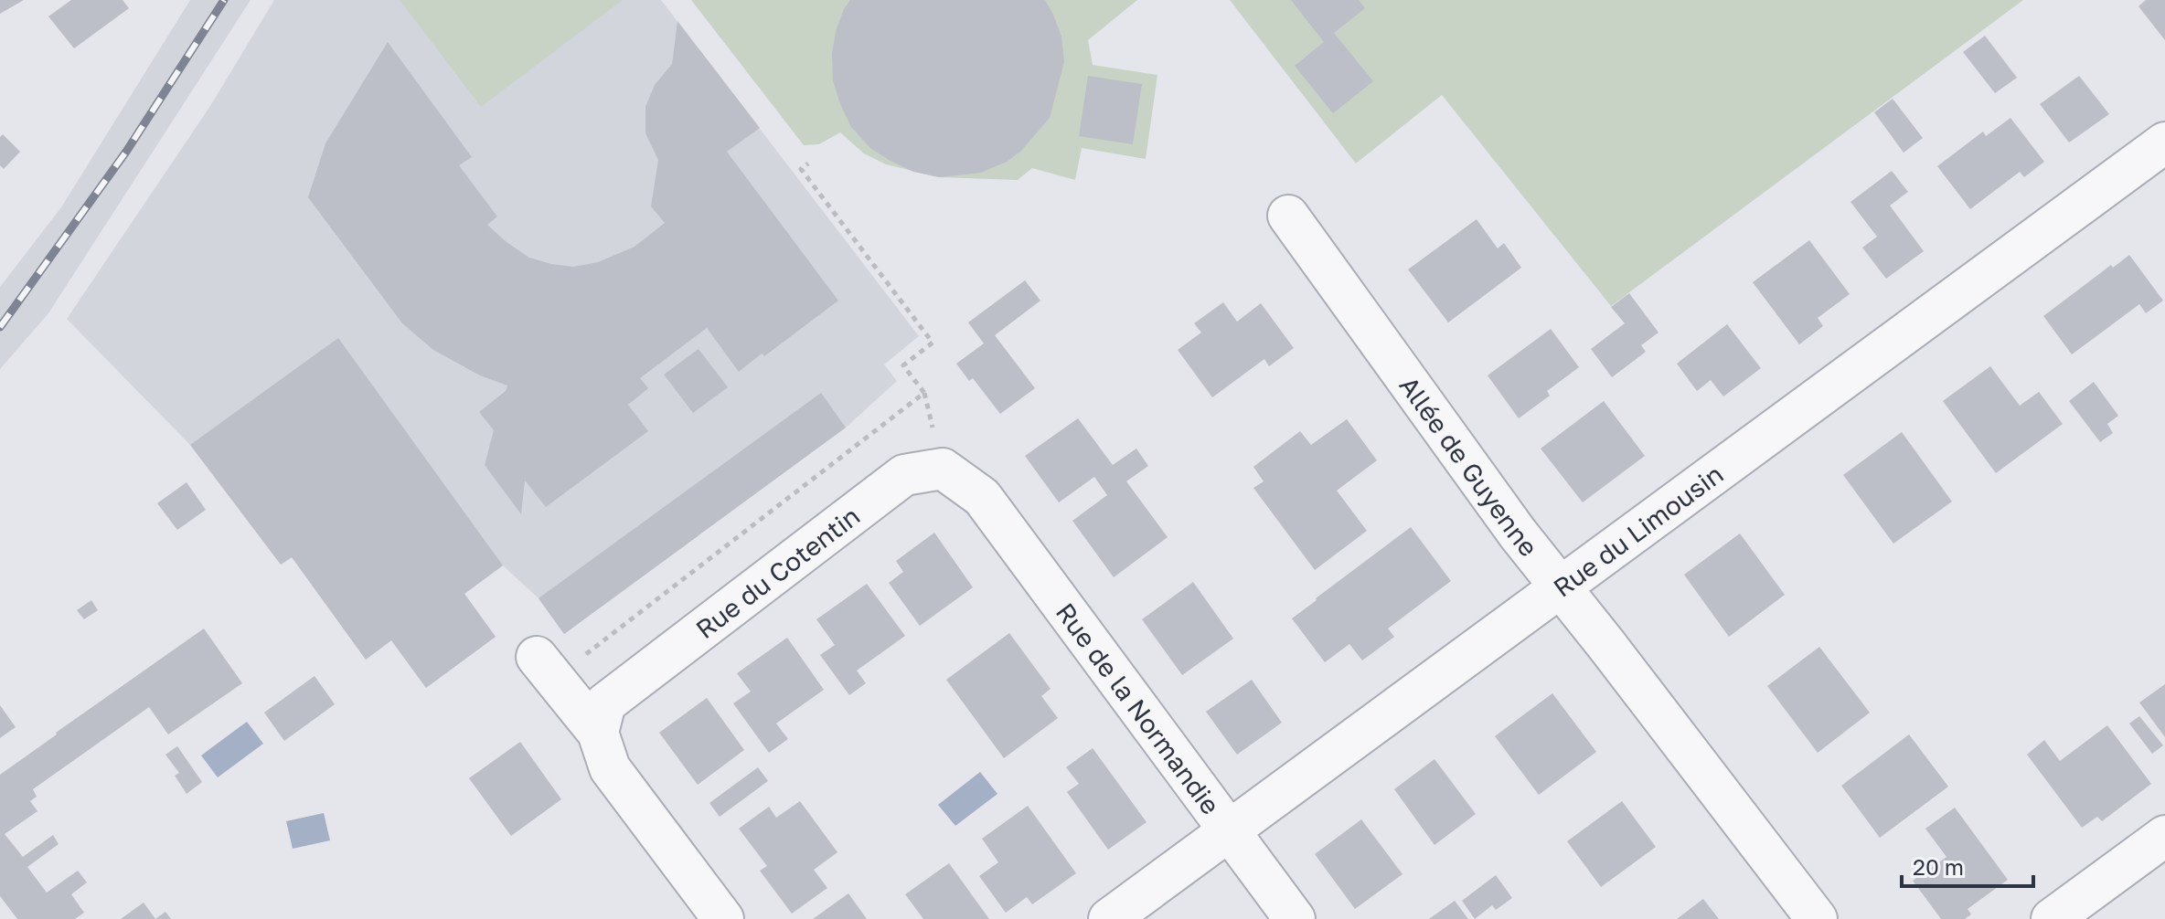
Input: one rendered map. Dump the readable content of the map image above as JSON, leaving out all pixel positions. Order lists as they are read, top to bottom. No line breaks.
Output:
{"streets":{"street":["Allée de Guyenne","Rue du Limousin","Rue du Cotentin","Rue de la Normandie"]},"crossings":[["Allée de Guyenne","Rue du Limousin"],["Rue du Limousin","Rue de la Normandie"],["Rue du Cotentin","Rue de la Normandie"]],"scale_bar":"20 m"}
